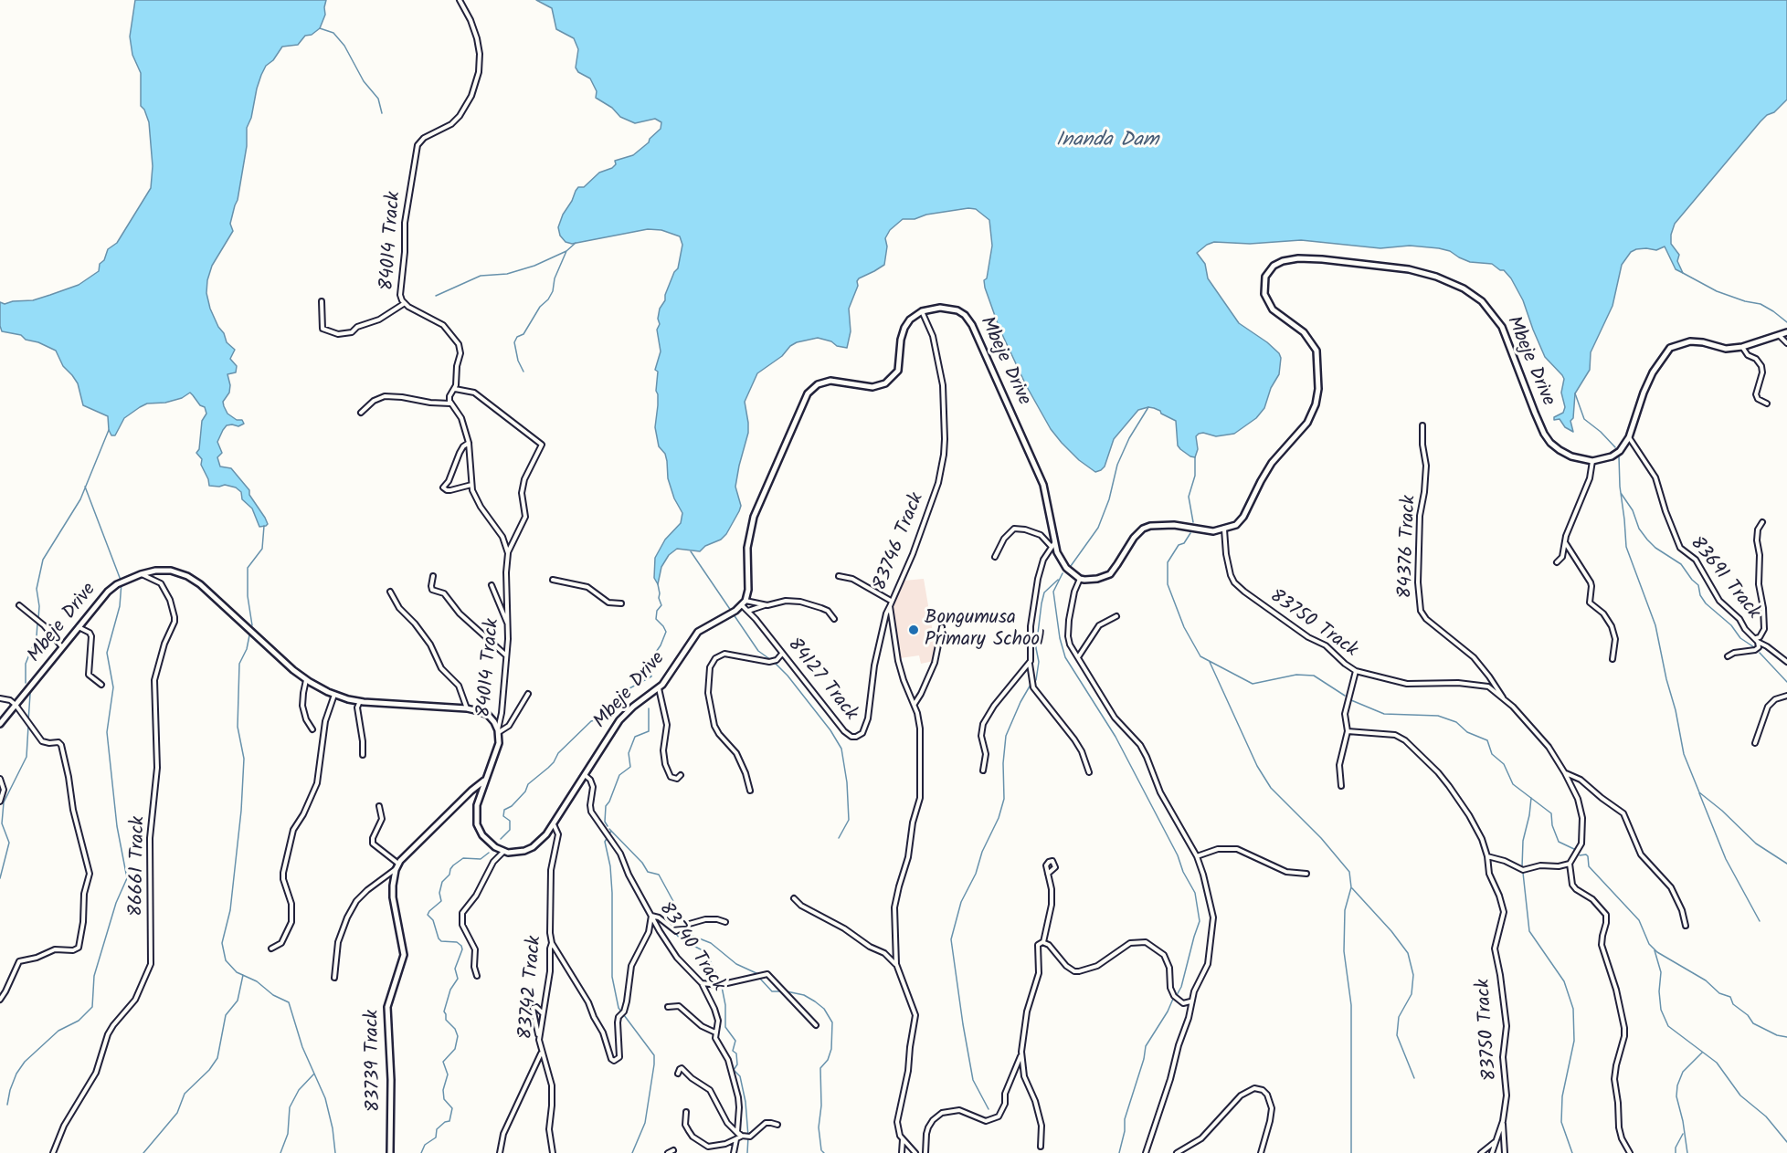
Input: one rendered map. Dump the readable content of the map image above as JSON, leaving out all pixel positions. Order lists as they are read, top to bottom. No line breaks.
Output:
{"streets":{"street":["84014 Track","Mbeje Drive","83746 Track","84376 Track","83691 Track","83750 Track","84127 Track","86661 Track","83740 Track","83742 Track","83739 Track"]},"crossings":[["84014 Track","Mbeje Drive"],["Mbeje Drive","83746 Track"],["Mbeje Drive","83750 Track"],["Mbeje Drive","84127 Track"],["Mbeje Drive","86661 Track"],["Mbeje Drive","83740 Track"],["Mbeje Drive","83742 Track"],["83746 Track","84127 Track"],["84376 Track","83750 Track"]],"water":["Inanda Dam"],"places":["Bongumusa Primary School"]}
